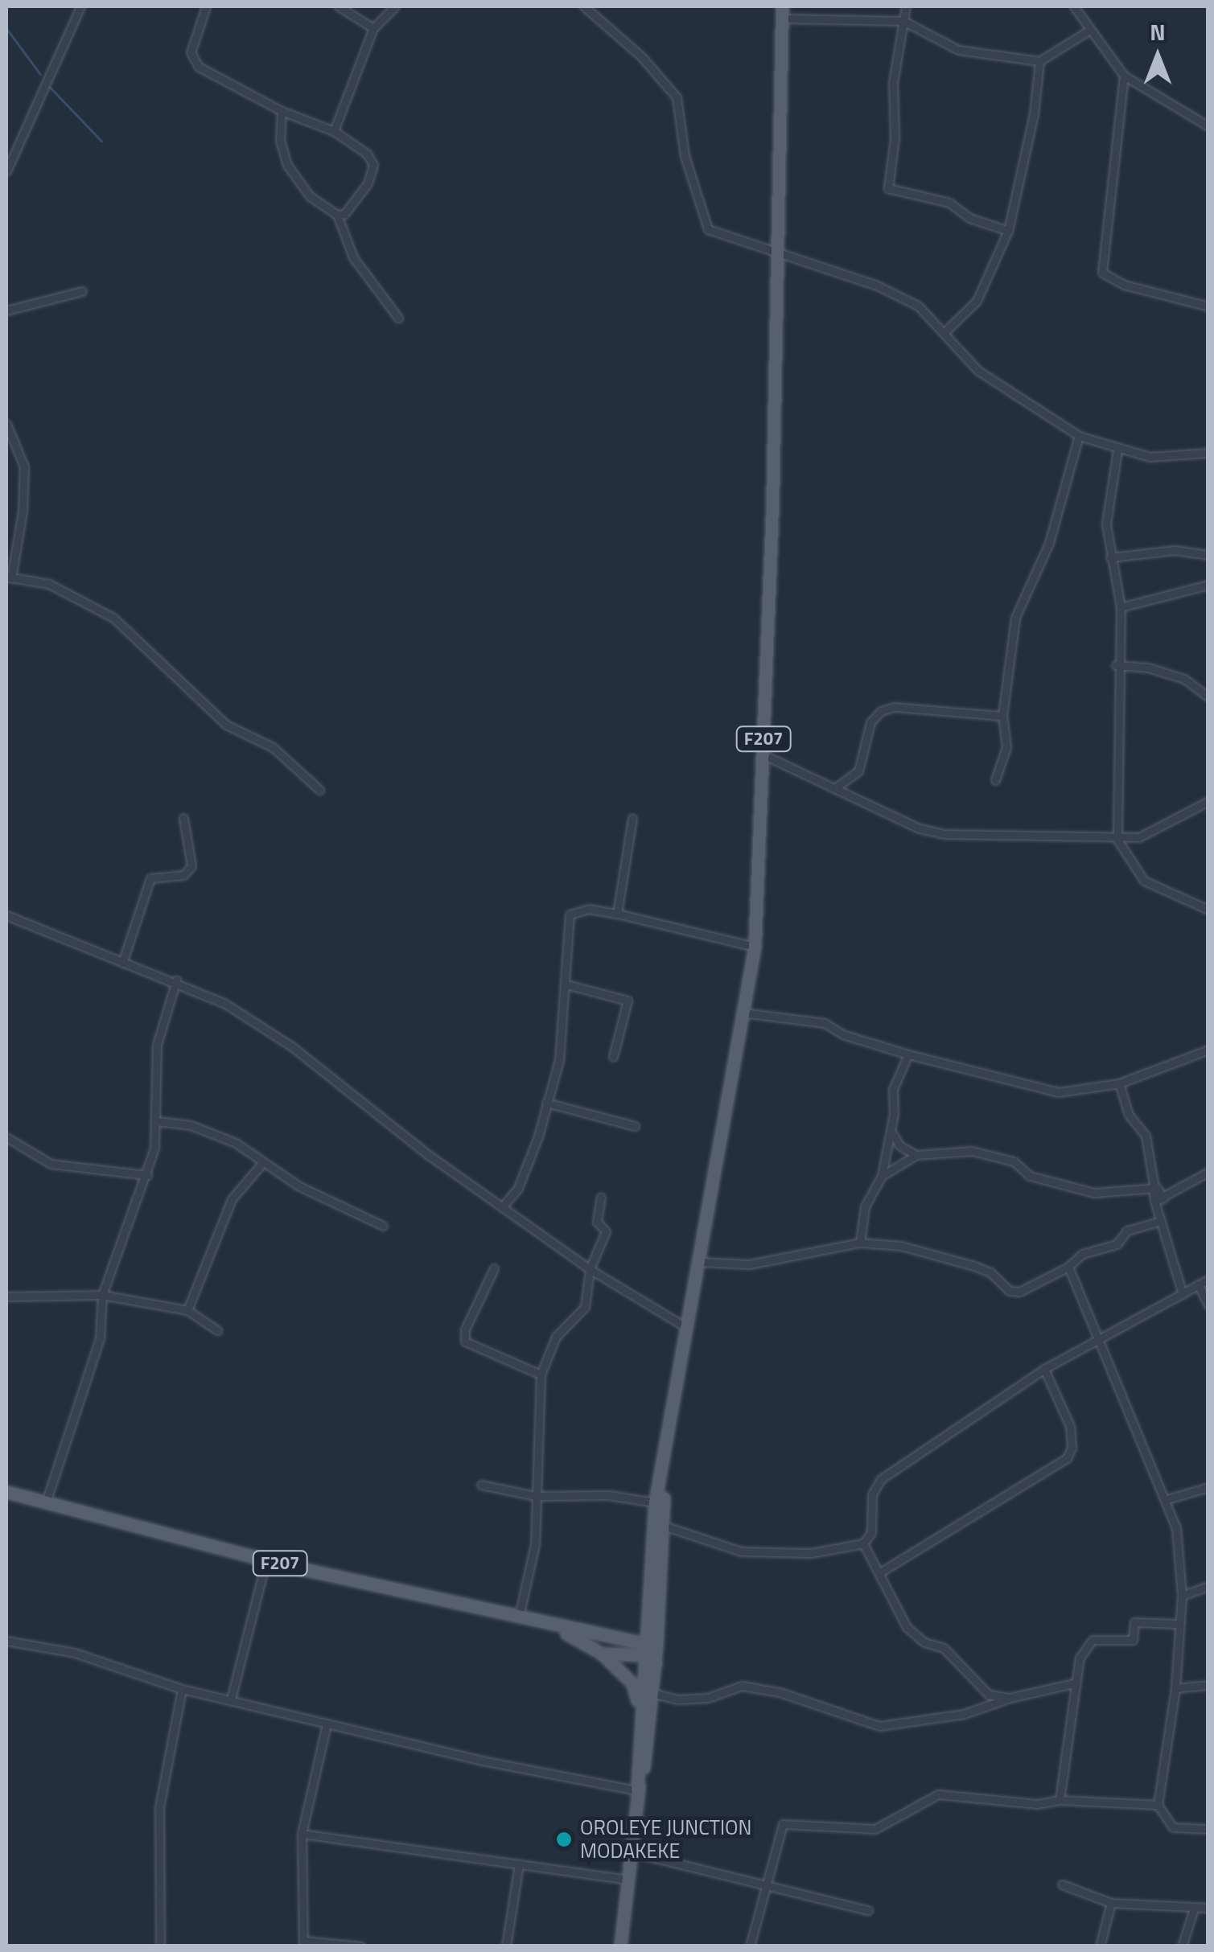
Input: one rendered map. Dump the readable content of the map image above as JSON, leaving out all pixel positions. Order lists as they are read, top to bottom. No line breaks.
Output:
{"streets":{"main road":["F207"]},"places":["OROLEYE JUNCTION MODAKEKE"],"north":"top"}
